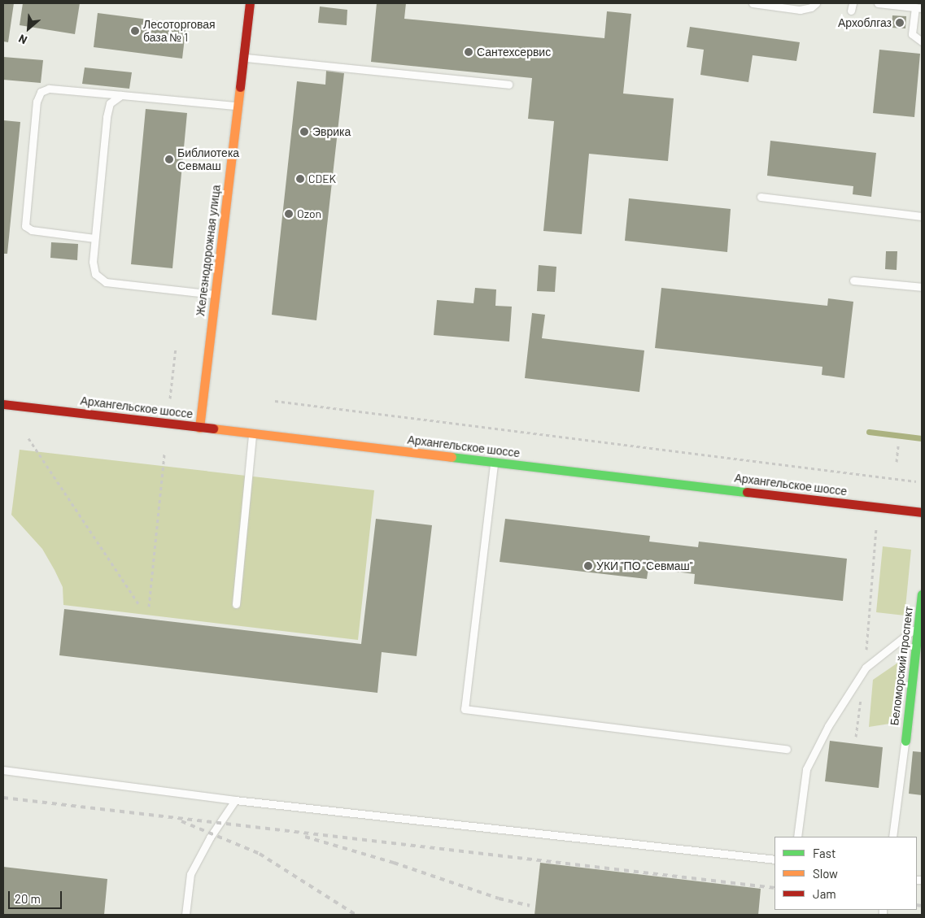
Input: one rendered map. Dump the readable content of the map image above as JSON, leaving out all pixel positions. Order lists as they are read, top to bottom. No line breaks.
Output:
{"streets":{"main road":["Железнодорожная улица","Архангельское шоссе","Беломорский проспект"]},"crossings":[["Железнодорожная улица","Архангельское шоссе"]],"places":["Архоблгаз","Лесоторговая база № 1","Сантехсервис","Эврика","Библиотека Севмаш","CDEK","Ozon","УКИ \"ПО \"Севмаш\""],"legend":["Fast","Slow","Jam"],"scale_bar":"20 m","north":"bottom left"}
